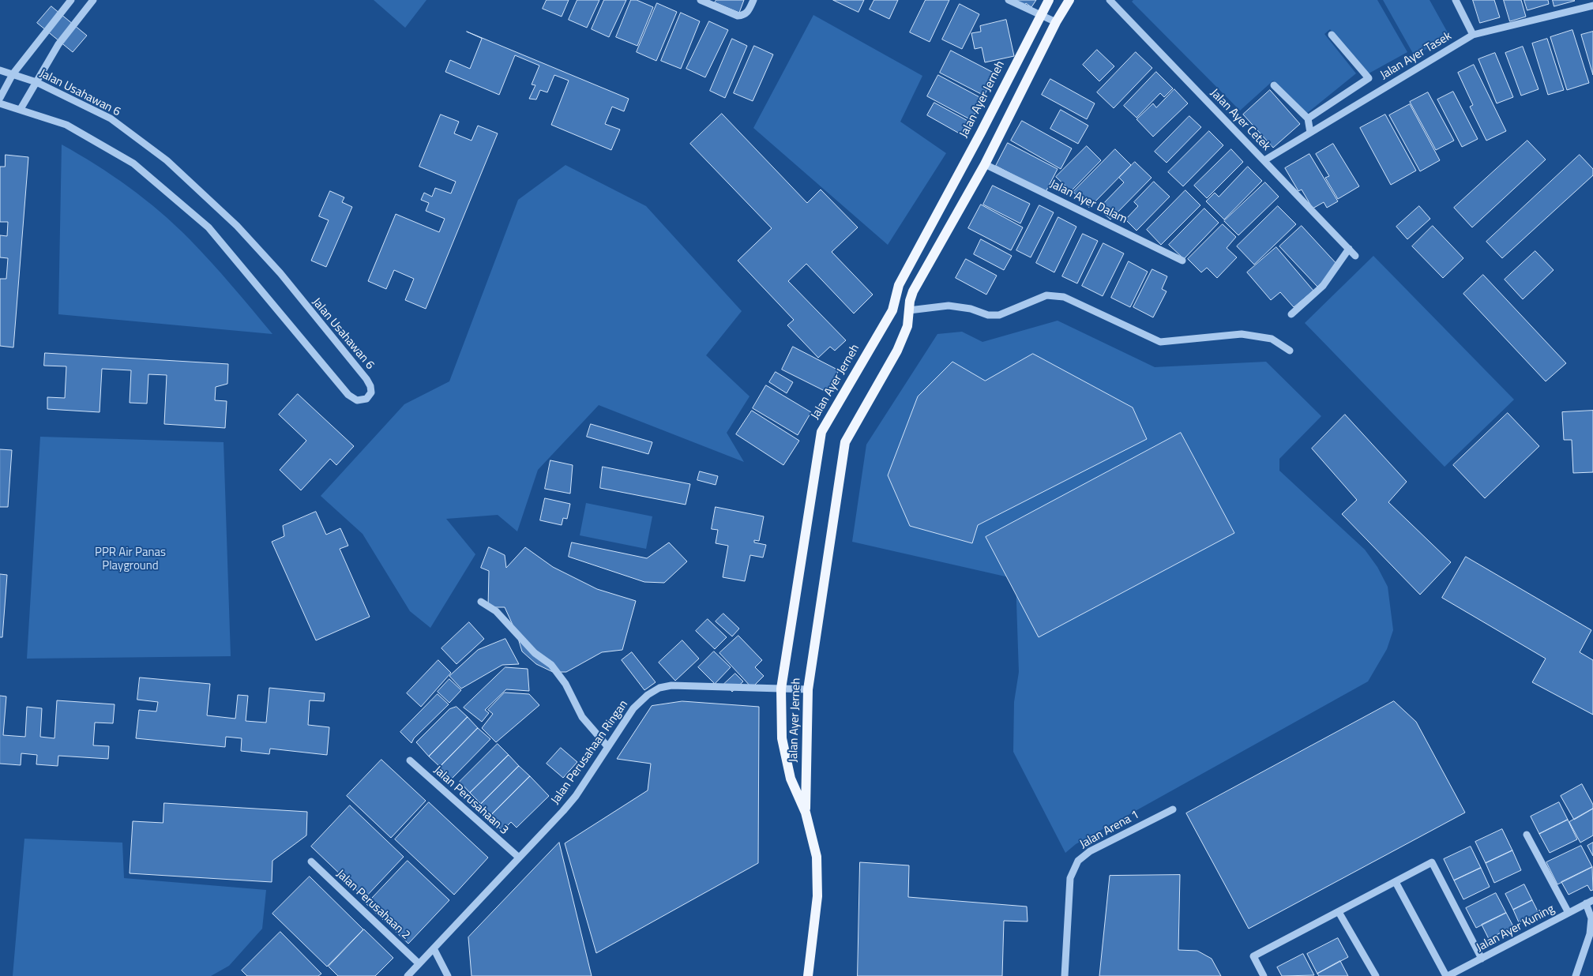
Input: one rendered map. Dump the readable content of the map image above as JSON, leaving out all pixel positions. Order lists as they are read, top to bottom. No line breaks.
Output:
{"streets":{"main road":["Jalan Ayer Jerneh"],"street":["Jalan Ayer Tasek","Jalan Usahawan 6","Jalan Ayer Cetek","Jalan Ayer Dalam","Jalan Perusahaan Ringan","Jalan Perusahaan 3","Jalan Arena 1","Jalan Perusahaan 2","Jalan Ayer Kuning"]},"crossings":[["Jalan Ayer Tasek","Jalan Ayer Cetek"],["Jalan Ayer Jerneh","Jalan Ayer Dalam"],["Jalan Ayer Jerneh","Jalan Perusahaan Ringan"],["Jalan Perusahaan Ringan","Jalan Perusahaan 3"],["Jalan Perusahaan Ringan","Jalan Perusahaan 2"]],"parks":["PPR Air Panas Playground"]}
